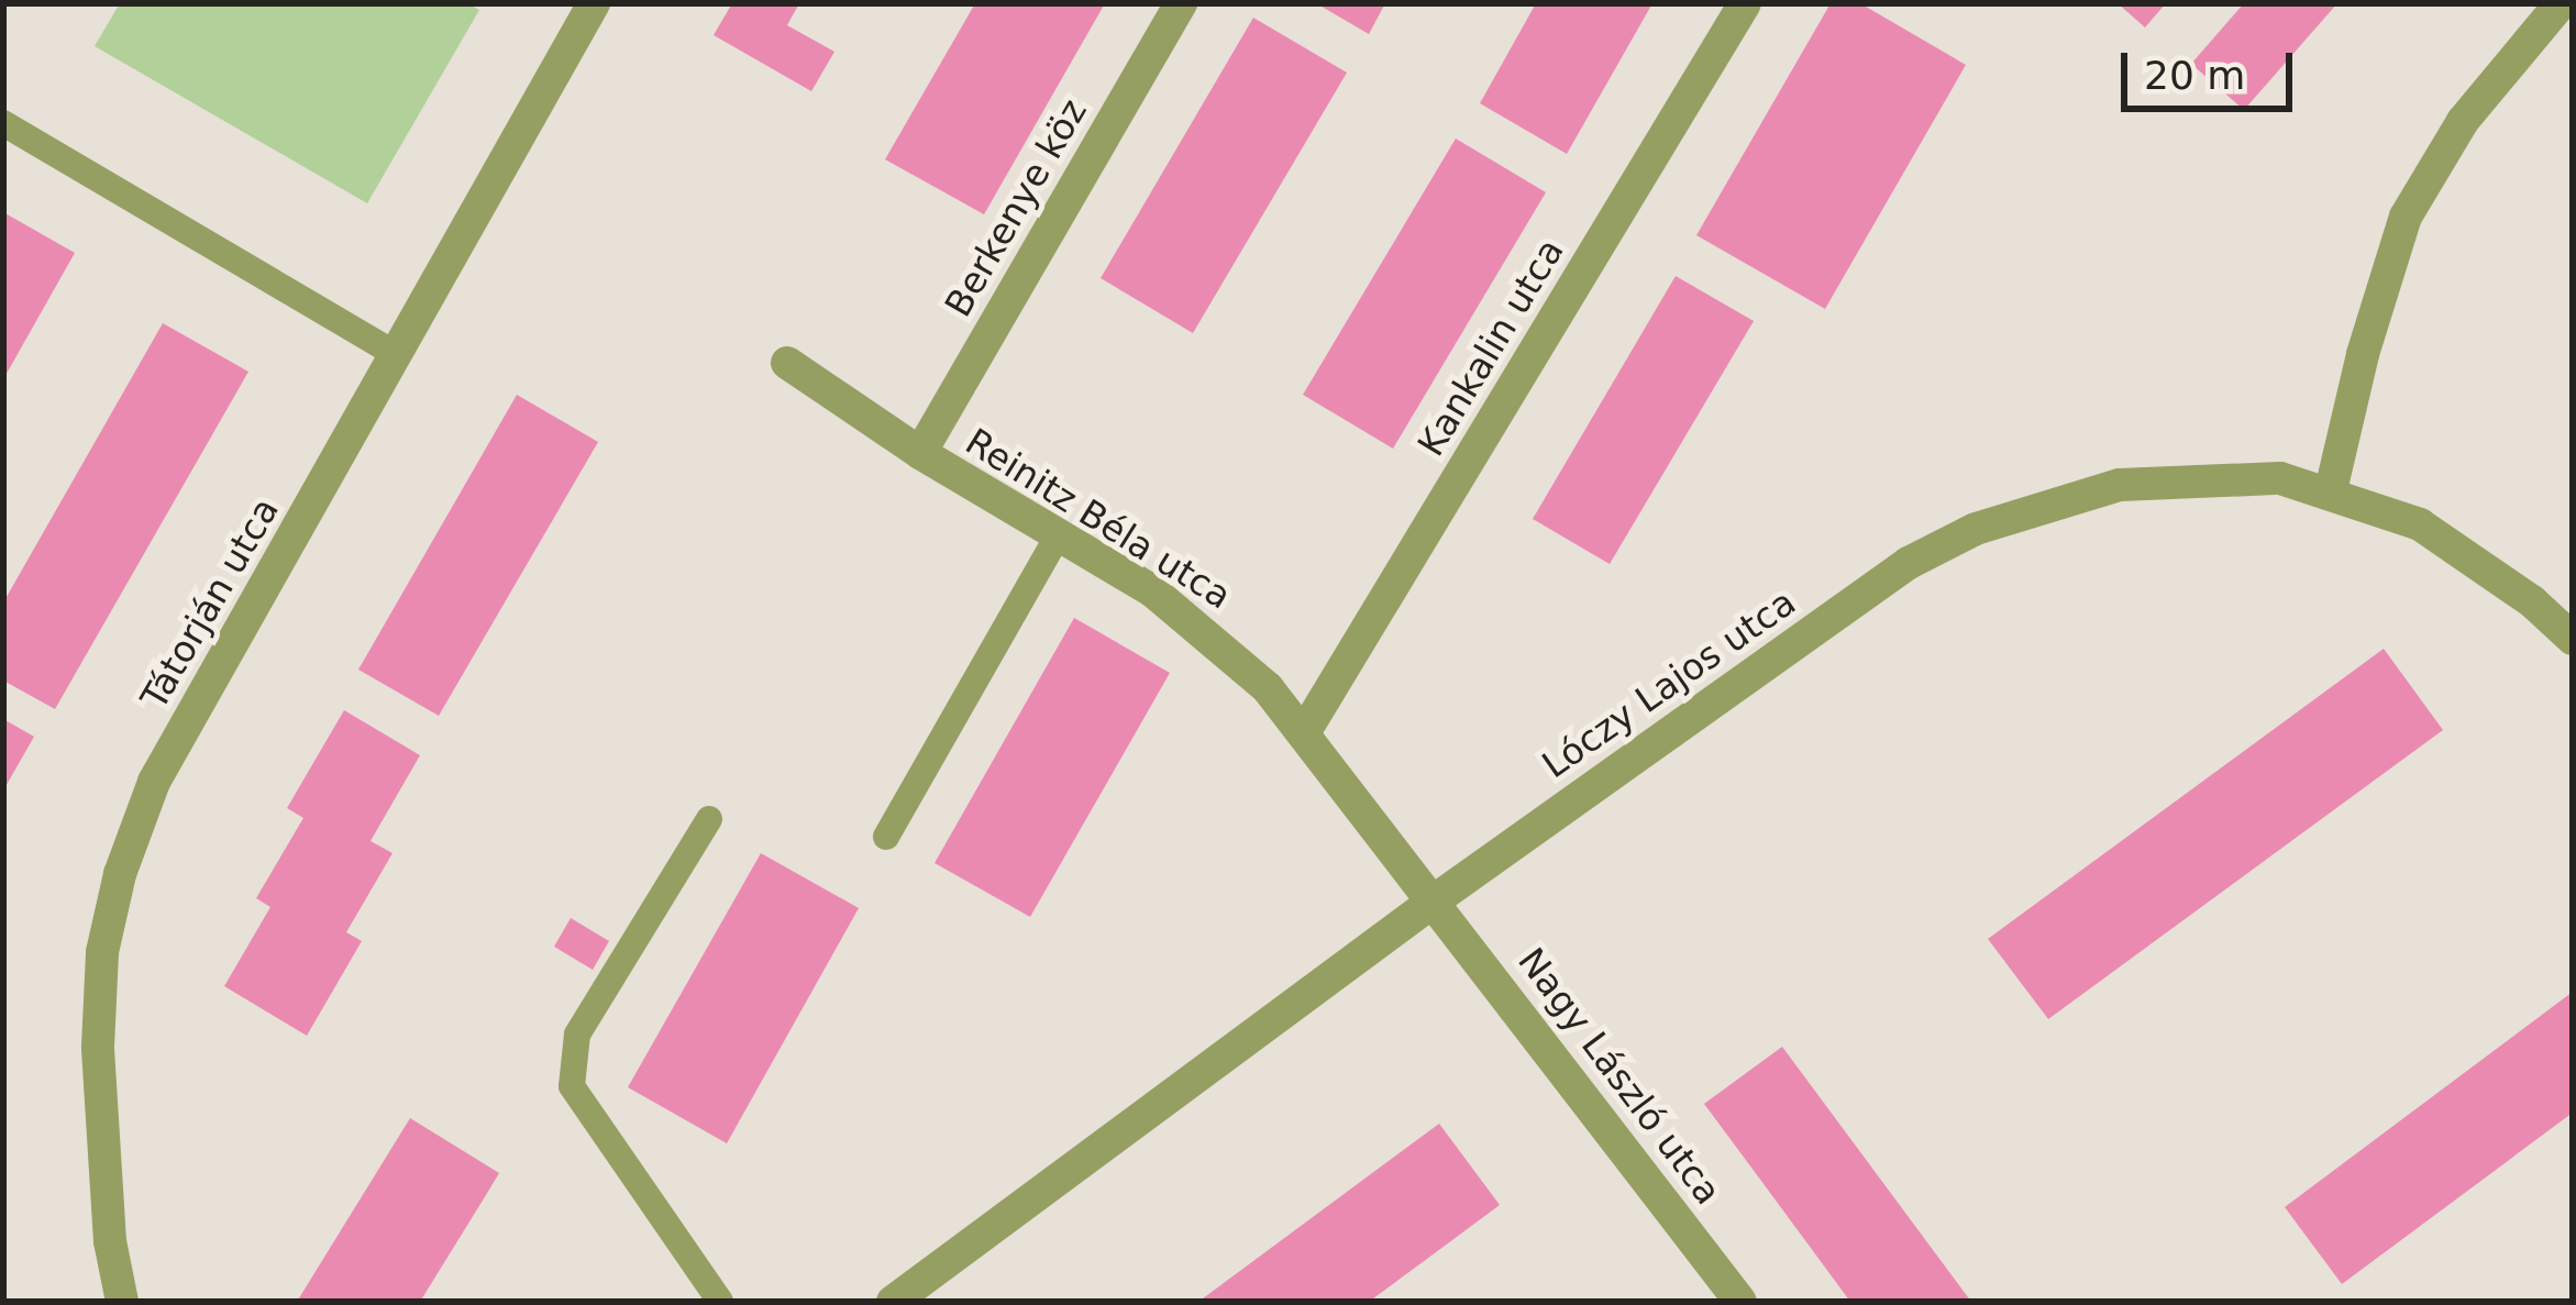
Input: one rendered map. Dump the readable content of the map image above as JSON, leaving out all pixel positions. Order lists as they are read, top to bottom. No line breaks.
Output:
{"streets":{"street":["Berkenye köz","Kankalin utca","Reinitz Béla utca","Tátorján utca","Lóczy Lajos utca","Nagy László utca"]},"crossings":[["Berkenye köz","Reinitz Béla utca"],["Kankalin utca","Reinitz Béla utca"],["Reinitz Béla utca","Lóczy Lajos utca"],["Reinitz Béla utca","Nagy László utca"],["Lóczy Lajos utca","Nagy László utca"]],"scale_bar":"20 m"}
